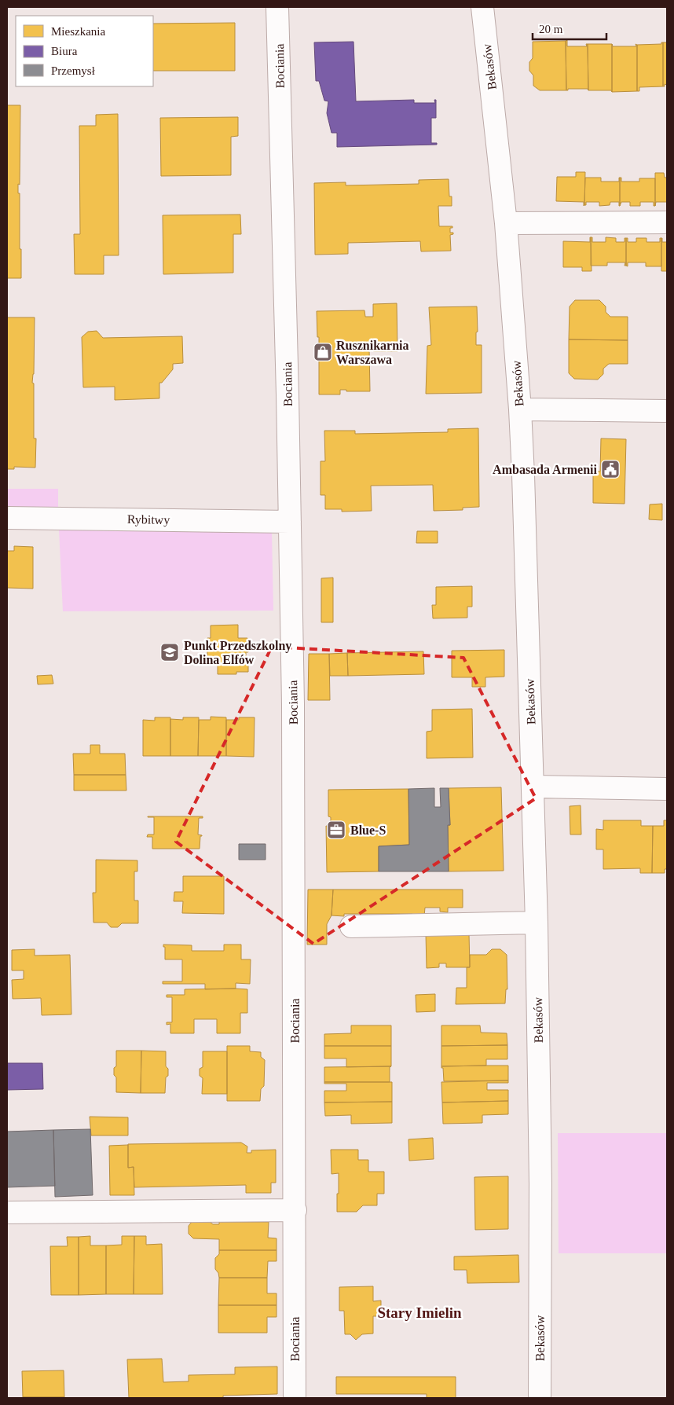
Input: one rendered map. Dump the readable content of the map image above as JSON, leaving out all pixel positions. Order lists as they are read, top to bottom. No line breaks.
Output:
{"streets":{"street":["Bociania","Bekasów","Rybitwy"]},"crossings":[["Bociania","Rybitwy"]],"districts":["Stary Imielin"],"places":{"shop":["Rusznikarnia Warszawa"],"public building":["Ambasada Armenii"],"school or university":["Punkt Przedszkolny Dolina Elfów"],"office":["Blue-S"]},"legend":["Mieszkania","Biura","Przemysł"],"scale_bar":"20 m"}
